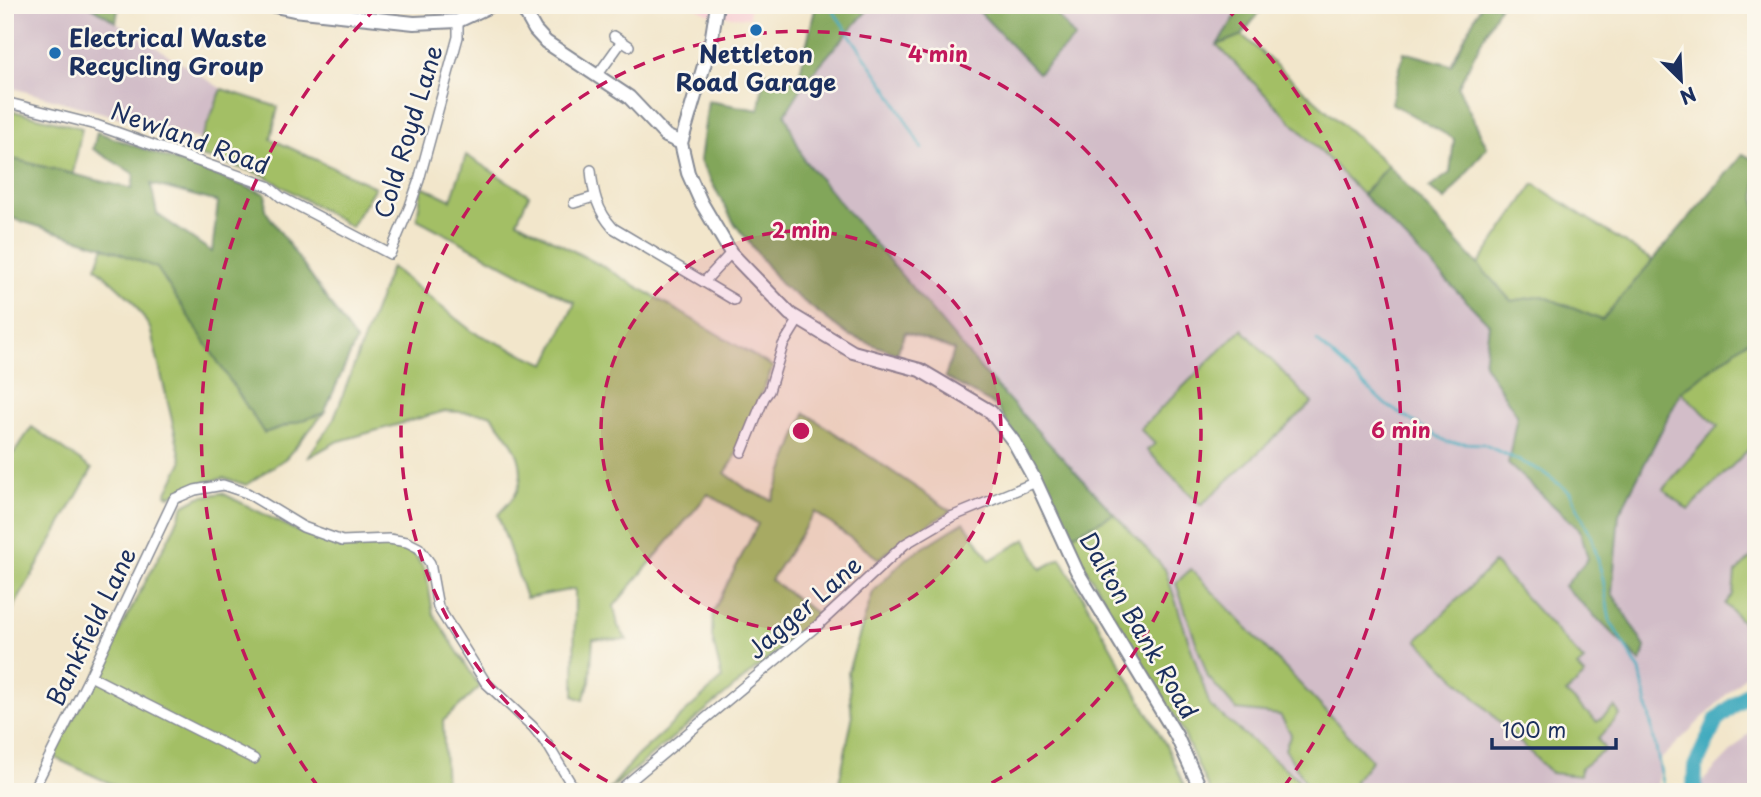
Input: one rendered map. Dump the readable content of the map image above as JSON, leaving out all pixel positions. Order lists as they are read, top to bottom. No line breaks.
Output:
{"streets":{"street":["Cold Royd Lane","Newland Road","Jagger Lane","Dalton Bank Road","Bankfield Lane"]},"crossings":[["Cold Royd Lane","Newland Road"],["Jagger Lane","Dalton Bank Road"]],"places":["Nettleton Road Garage","Electrical Waste Recycling Group"],"scale_bar":"100 m","north":"bottom right","rings":["4 min","2 min","6 min"]}
